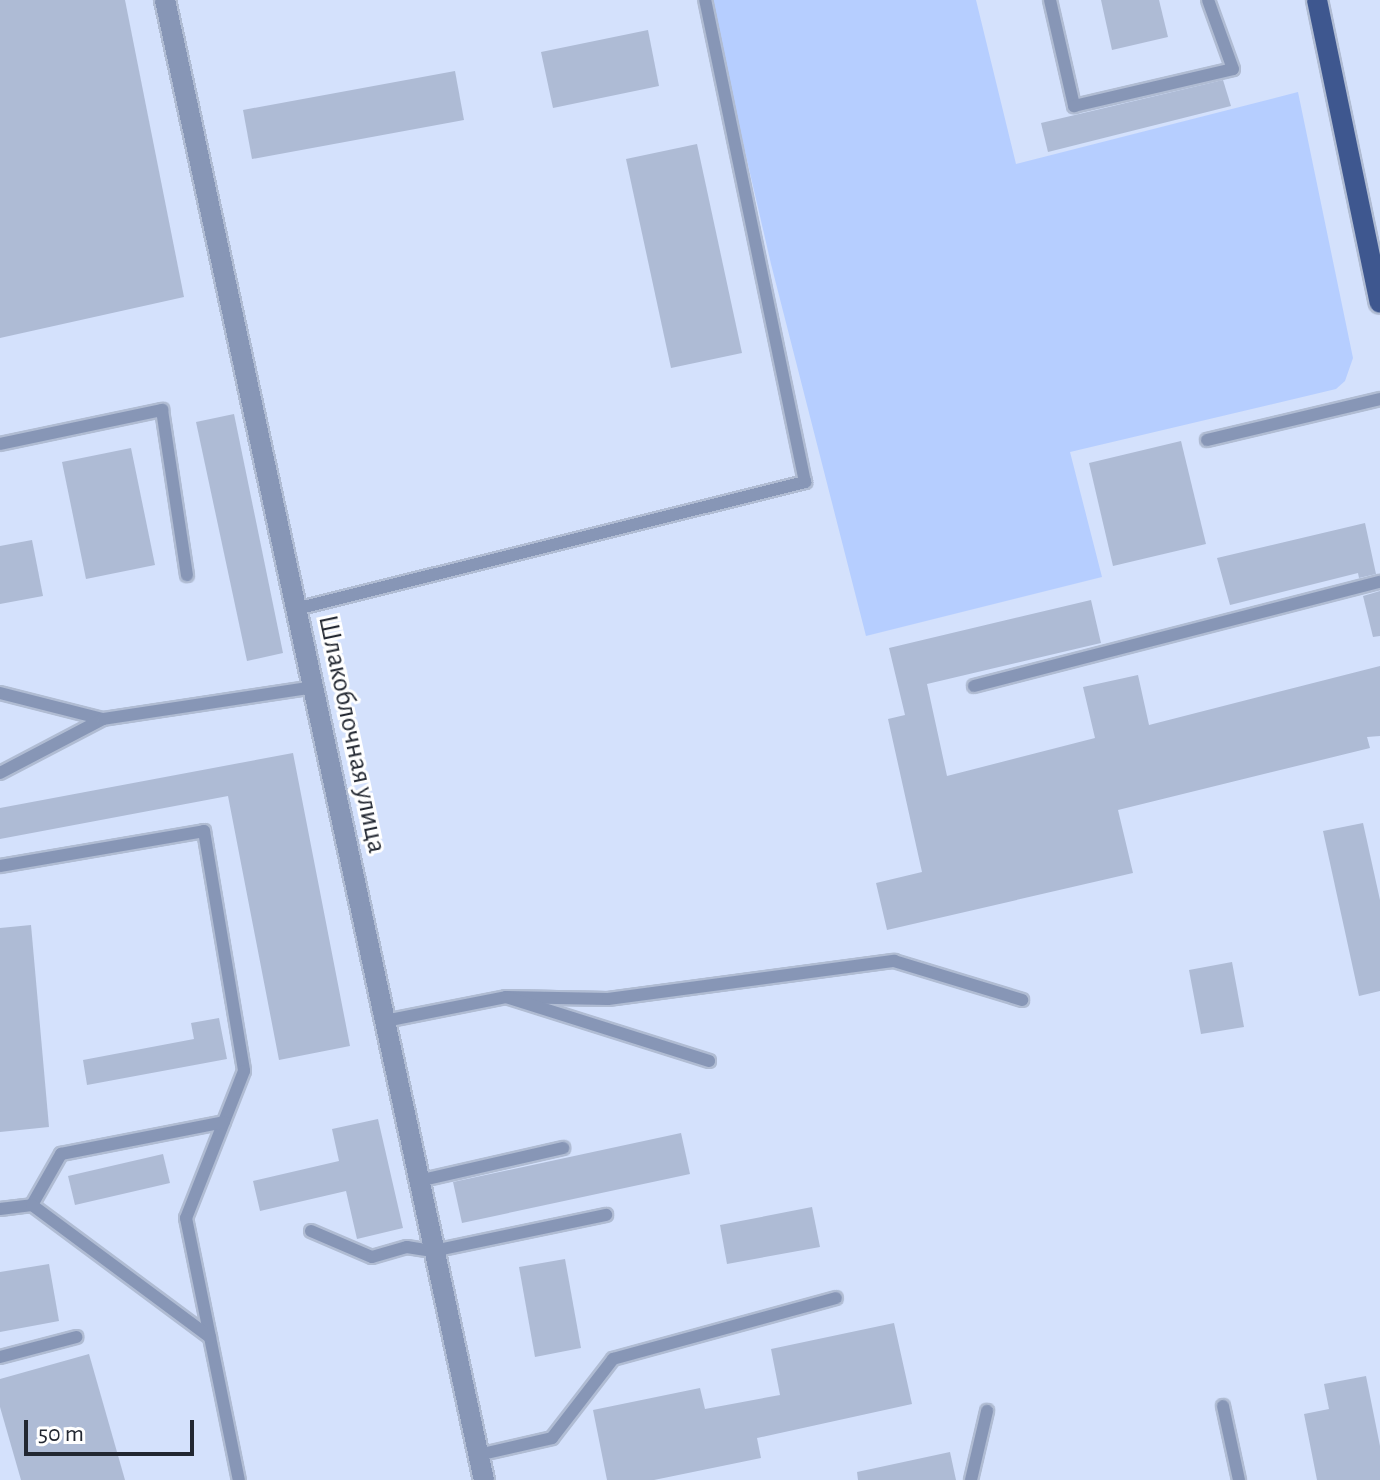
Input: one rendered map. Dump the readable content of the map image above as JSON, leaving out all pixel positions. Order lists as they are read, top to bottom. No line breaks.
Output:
{"streets":{"street":["Шлакоблочная улица"]},"scale_bar":"50 m"}
